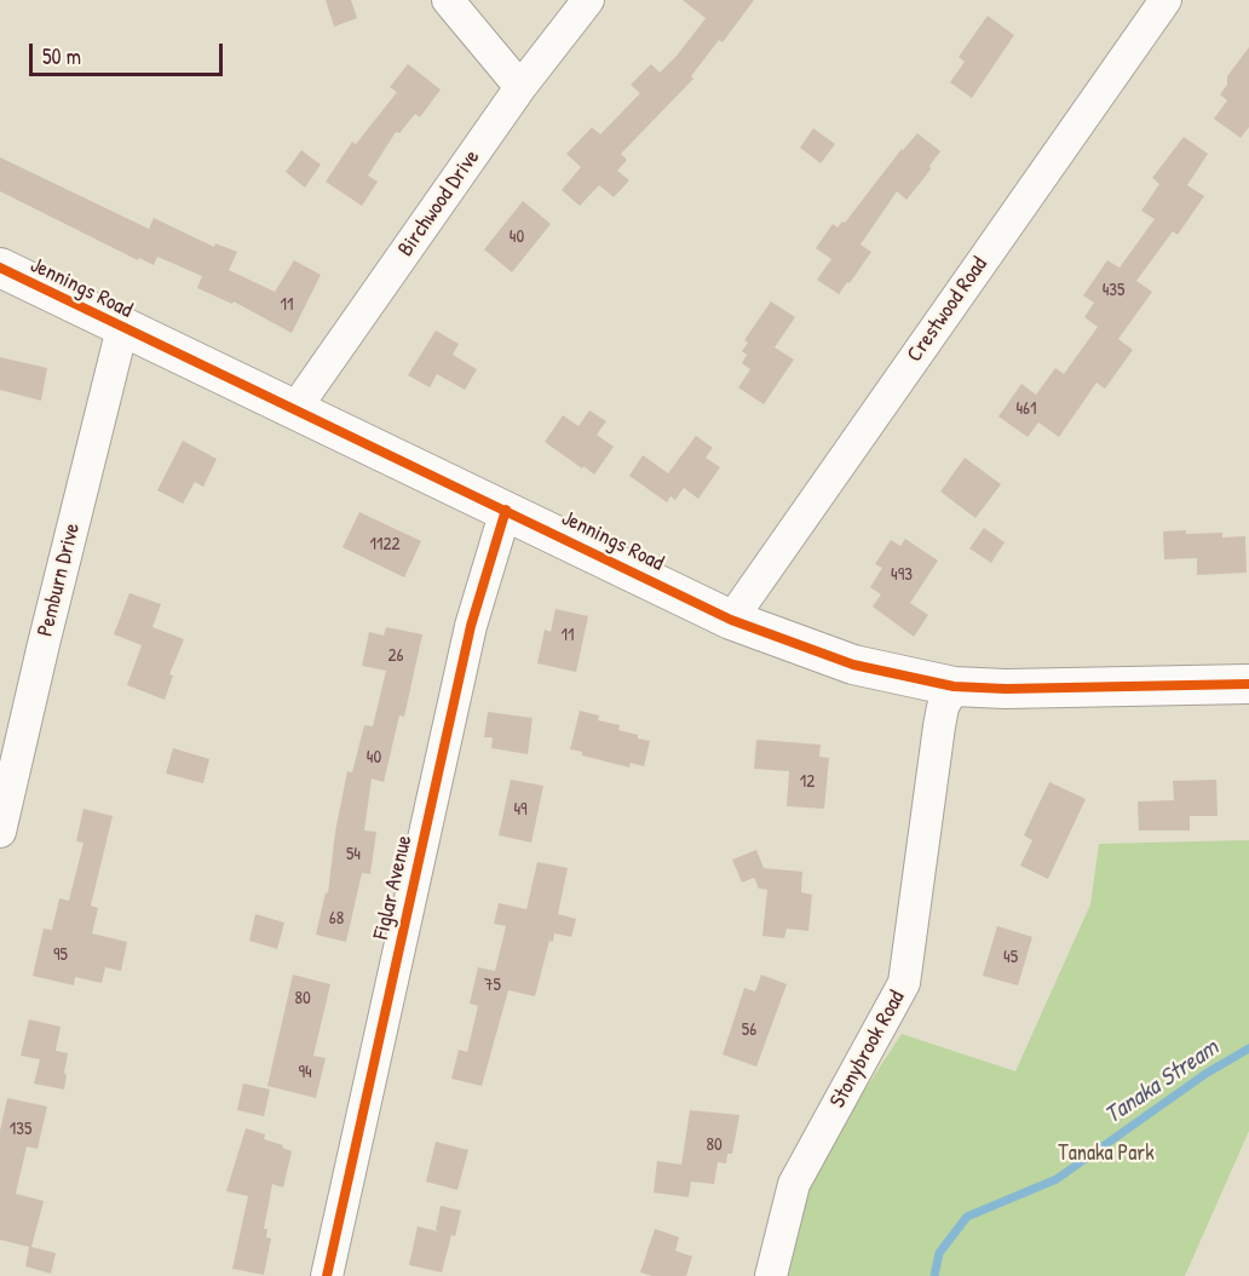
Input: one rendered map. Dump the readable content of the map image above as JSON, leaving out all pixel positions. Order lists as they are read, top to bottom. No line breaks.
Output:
{"streets":{"street":["Birchwood Drive","Jennings Road","Crestwood Road","Pemburn Drive","Figlar Avenue","Stonybrook Road"]},"crossings":[["Birchwood Drive","Jennings Road"],["Jennings Road","Crestwood Road"],["Jennings Road","Pemburn Drive"],["Jennings Road","Figlar Avenue"],["Jennings Road","Stonybrook Road"]],"water":["Tanaka Stream"],"parks":["Tanaka Park"],"house_numbers":["40","435","11","461","1122","493","11","26","40","12","49","54","68","95","45","75","80","56","94","135","80"],"scale_bar":"50 m"}
